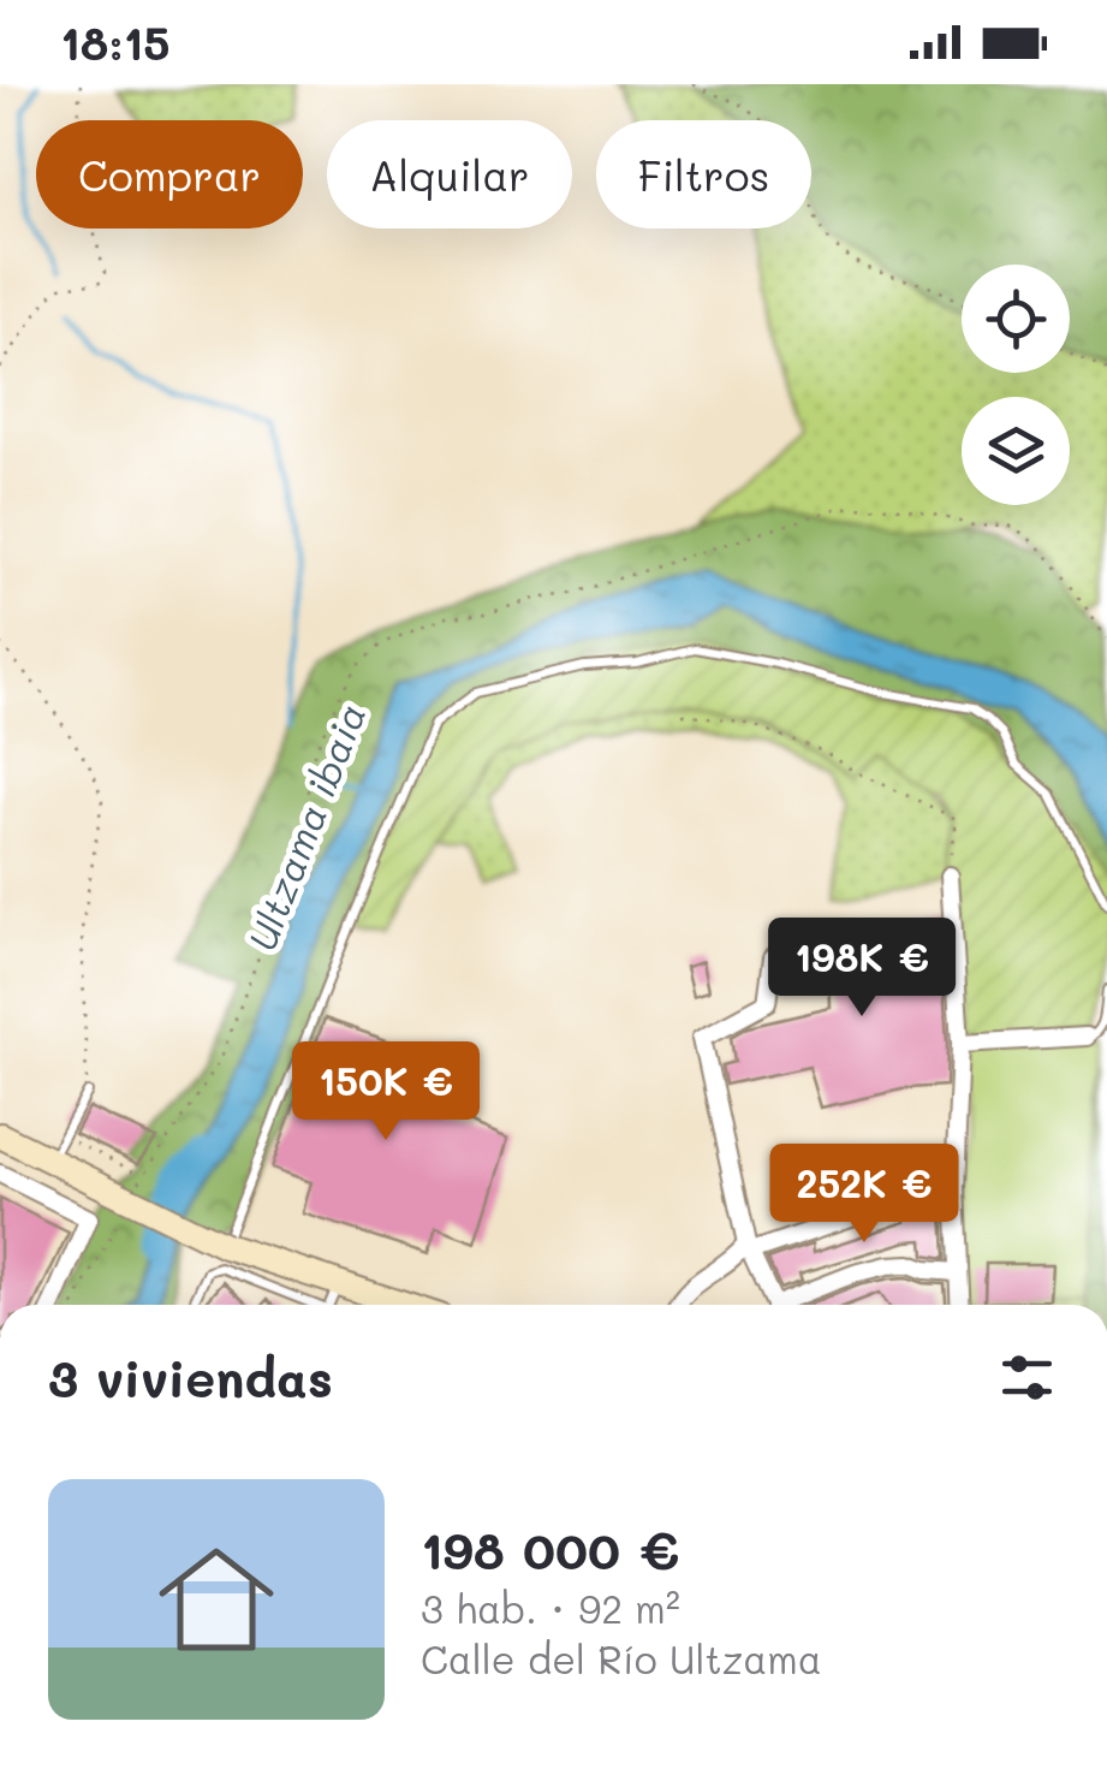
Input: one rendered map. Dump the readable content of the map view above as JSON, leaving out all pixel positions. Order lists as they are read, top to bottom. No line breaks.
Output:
{"water":["Ultzama ibaia"],"page":{"status":"18:15","chip":["Comprar","Alquilar","Filtros"],"price":["198K €","150K €","252K €"],"heading":"3 viviendas","list":[{"name":"198 000 €","note":"3 hab. · 92 m² · Calle del Río Ultzama"}]}}
